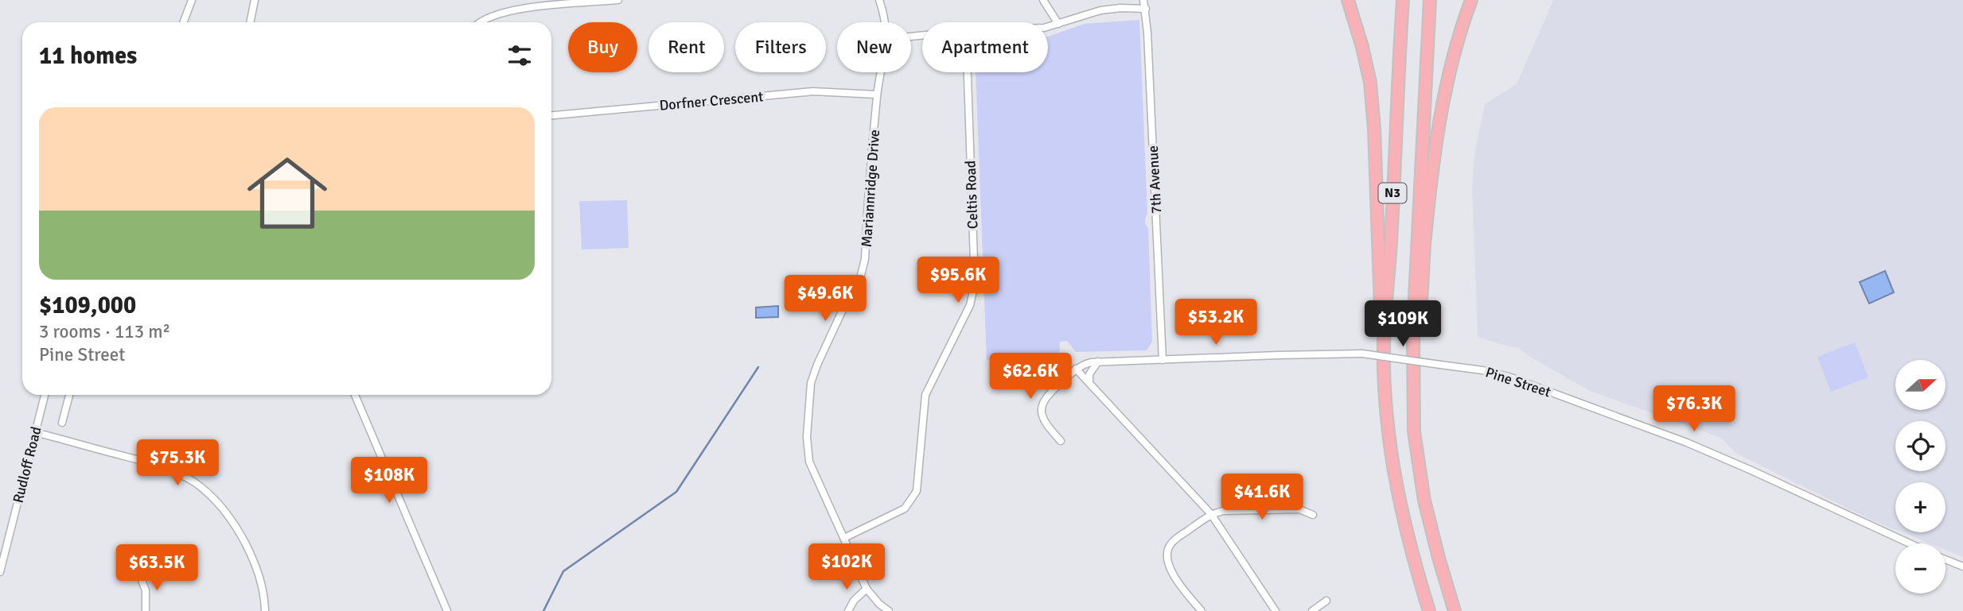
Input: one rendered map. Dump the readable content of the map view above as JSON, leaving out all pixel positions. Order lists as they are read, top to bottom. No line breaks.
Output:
{"streets":{"highway":["N3"],"street":["Dorfner Crescent","7th Avenue","Mariannridge Drive","Celtis Road","Pine Street","Rudloff Road"]},"crossings":[["Dorfner Crescent","Mariannridge Drive"],["7th Avenue","Pine Street"],["Mariannridge Drive","Celtis Road"]],"north":"right","page":{"chip":["Buy","Rent","Filters","New","Apartment"],"heading":"11 homes","list":[{"name":"$109,000","note":"3 rooms · 113 m² · Pine Street"}],"price":["$95.6K","$49.6K","$53.2K","$109K","$62.6K","$76.3K","$75.3K","$108K","$41.6K","$102K","$63.5K"],"map_buttons":["+","−"]}}
